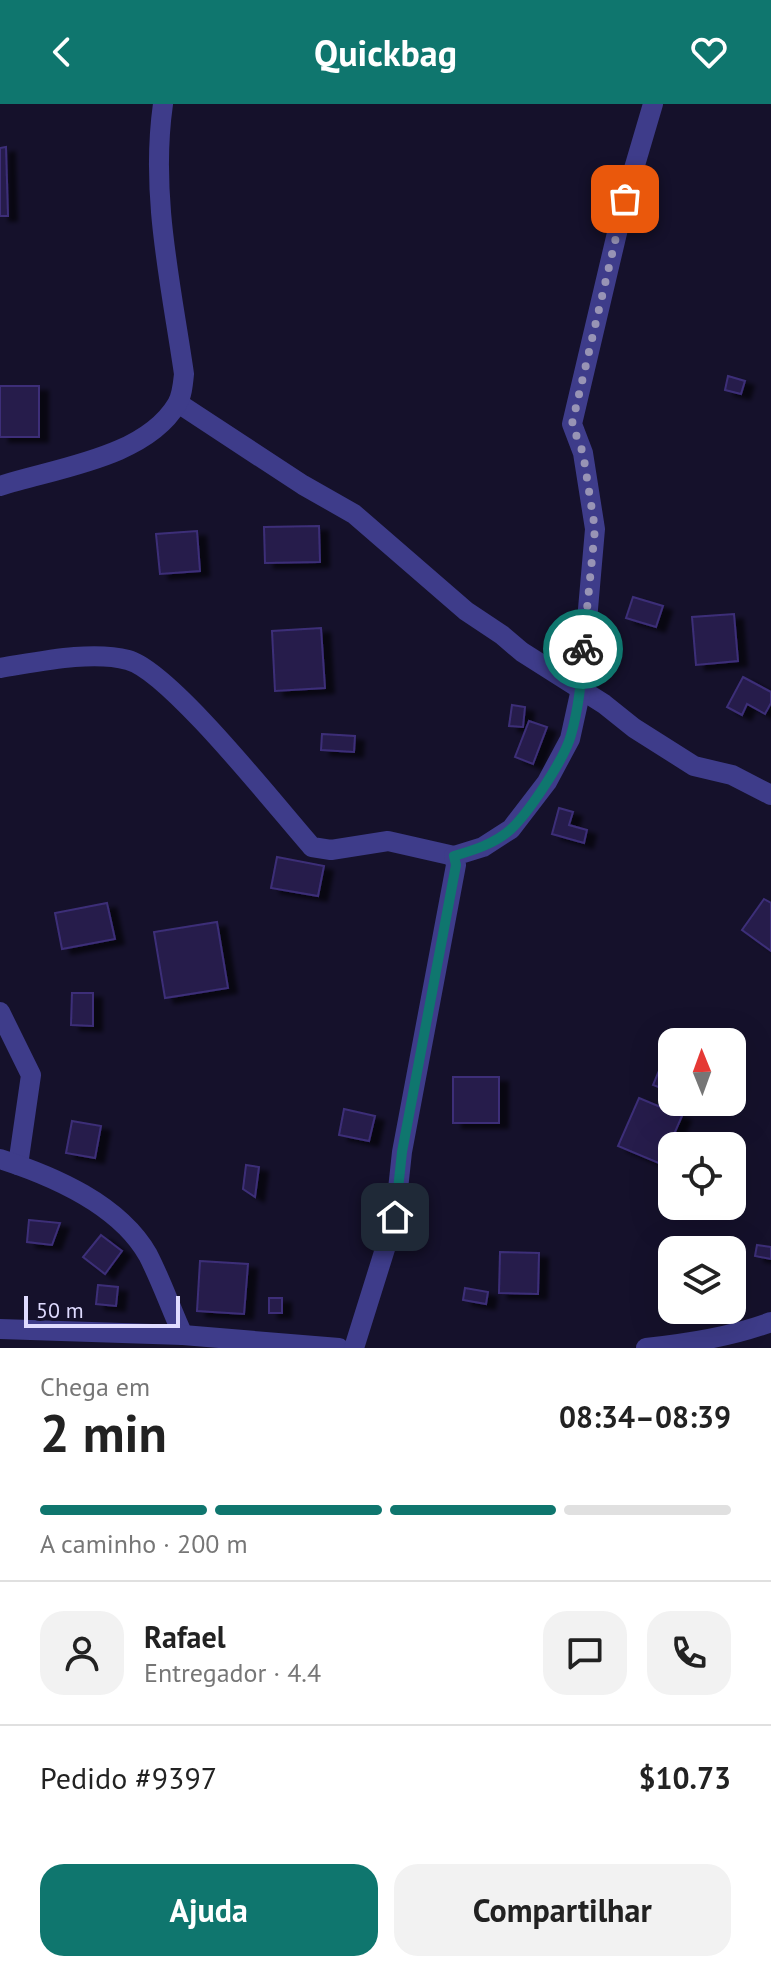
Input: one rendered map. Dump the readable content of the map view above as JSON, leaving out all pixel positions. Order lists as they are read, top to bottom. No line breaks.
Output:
{"scale_bar":"50 m","north":"top","page":{"header":"Quickbag","scale":"50 m","heading":["2 min","Chega em","08:34–08:39"],"panel":["Rafael","Entregador · 4.4","Pedido #9397","$10.73"],"bar":"A caminho · 200 m","buttons":["Ajuda","Compartilhar"]}}
